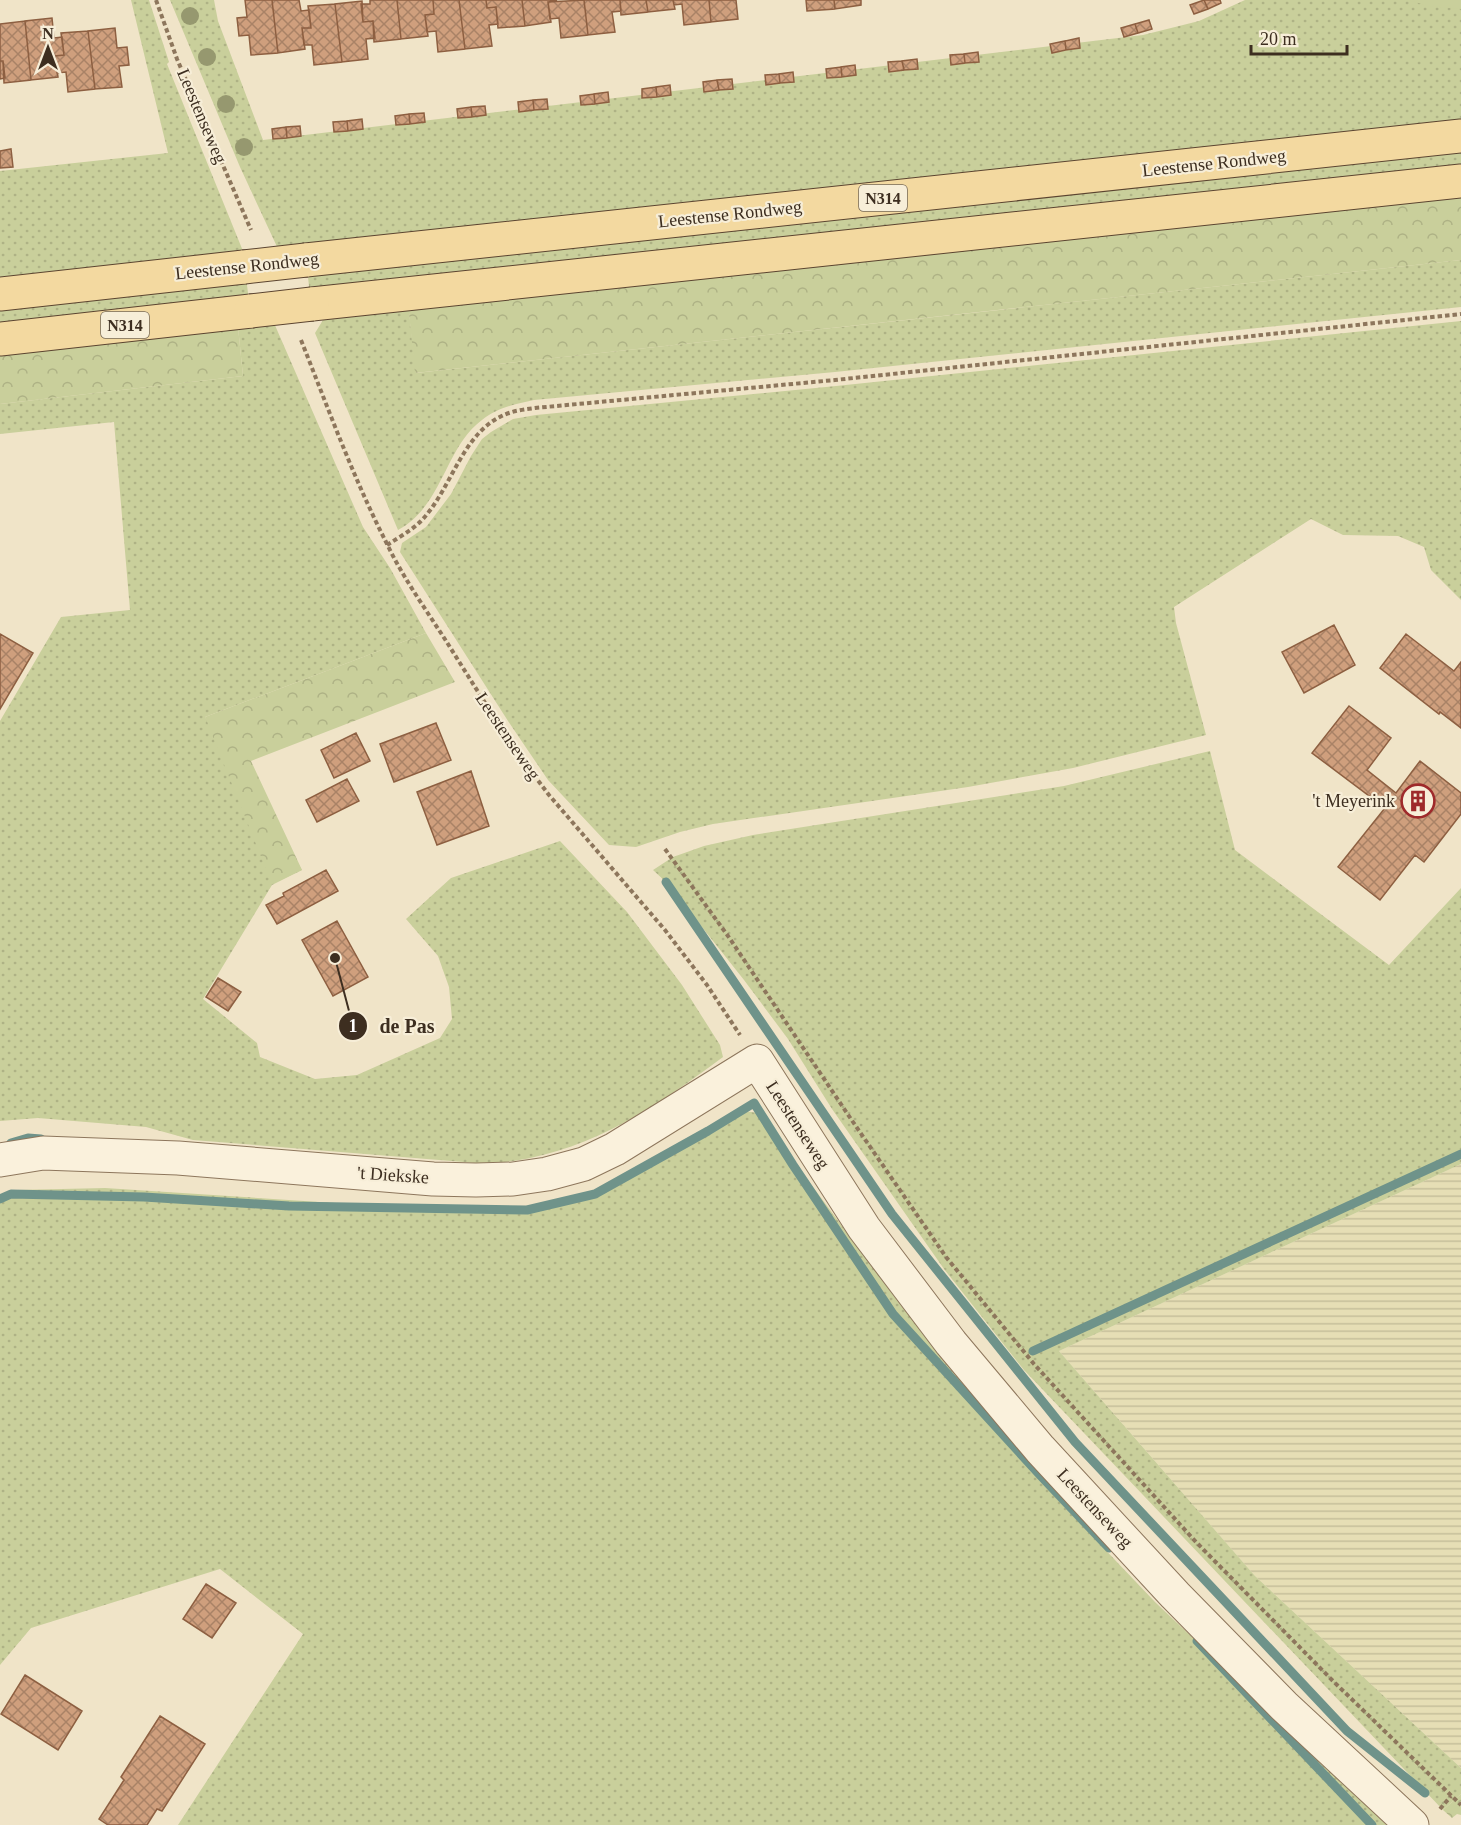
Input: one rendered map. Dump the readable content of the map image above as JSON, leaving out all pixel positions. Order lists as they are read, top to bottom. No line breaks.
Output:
{"streets":{"main road":["Leestense Rondweg","N314"],"street":["Leestenseweg","'t Diekske"]},"crossings":[["Leestenseweg","'t Diekske"]],"places":{"building":["'t Meyerink"],"other":["de Pas"]},"scale_bar":"20 m","north":"top"}
